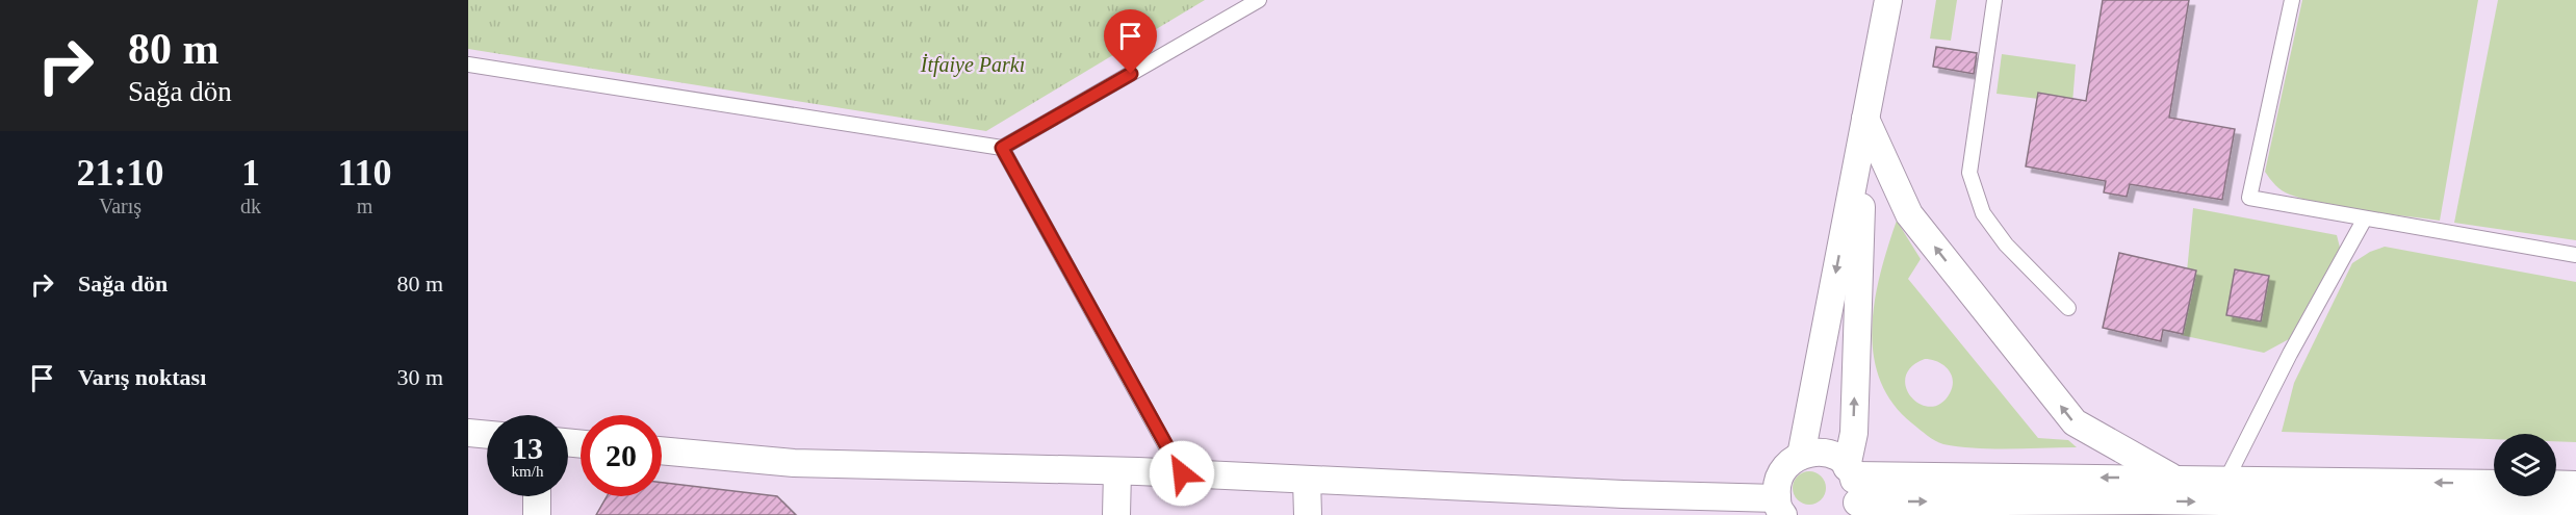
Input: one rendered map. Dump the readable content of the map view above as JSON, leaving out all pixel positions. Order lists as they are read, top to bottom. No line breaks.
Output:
{"parks":["İtfaiye Parkı"],"page":{"turn":["80 m","Sağa dön"],"eta":["21:10","Varış","1","dk","110","m"],"list":[{"name":"Sağa dön","value":"80 m"},{"name":"Varış noktası","value":"30 m"}],"speed":"13 km/h","limit":"20"}}
